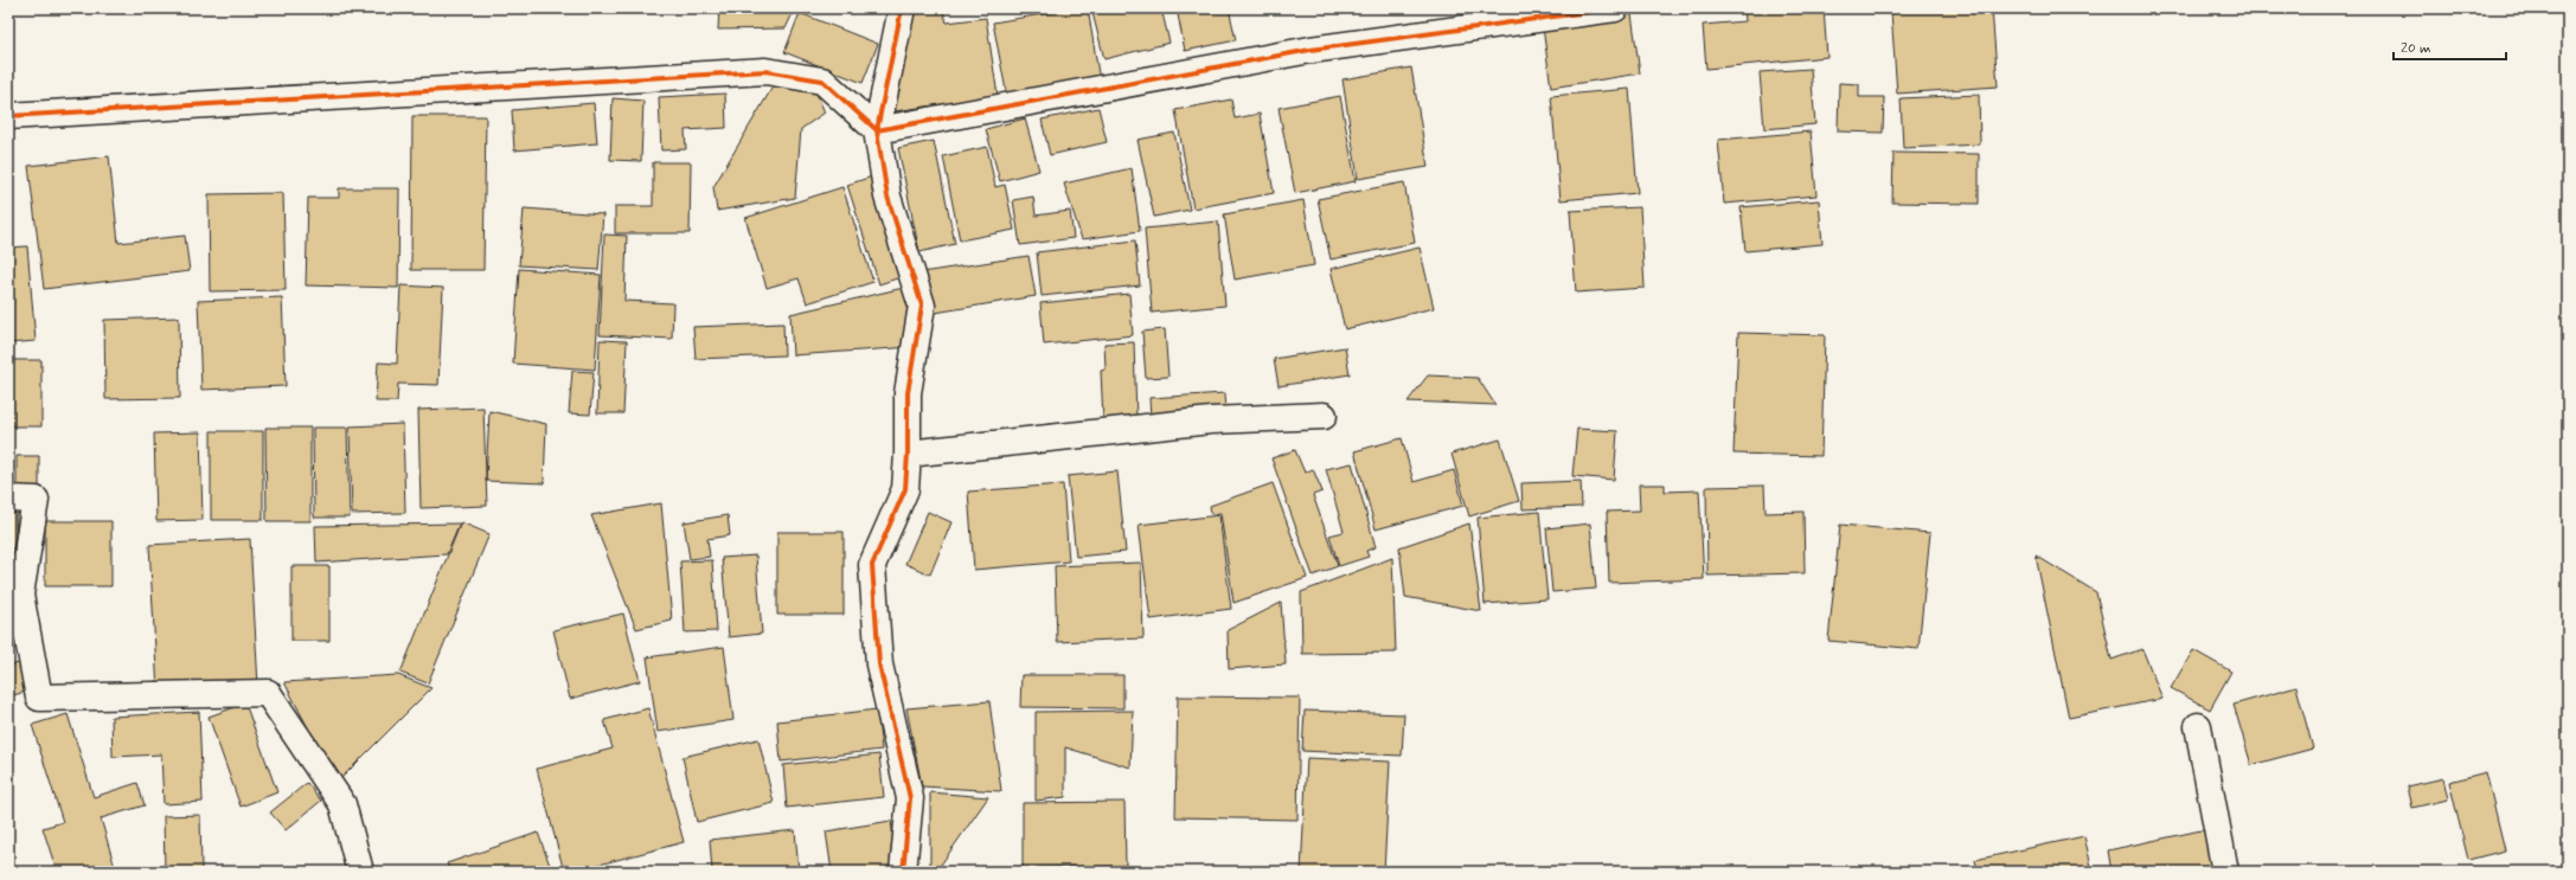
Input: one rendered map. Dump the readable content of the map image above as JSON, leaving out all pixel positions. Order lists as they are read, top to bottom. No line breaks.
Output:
{"scale_bar":"20 m"}
